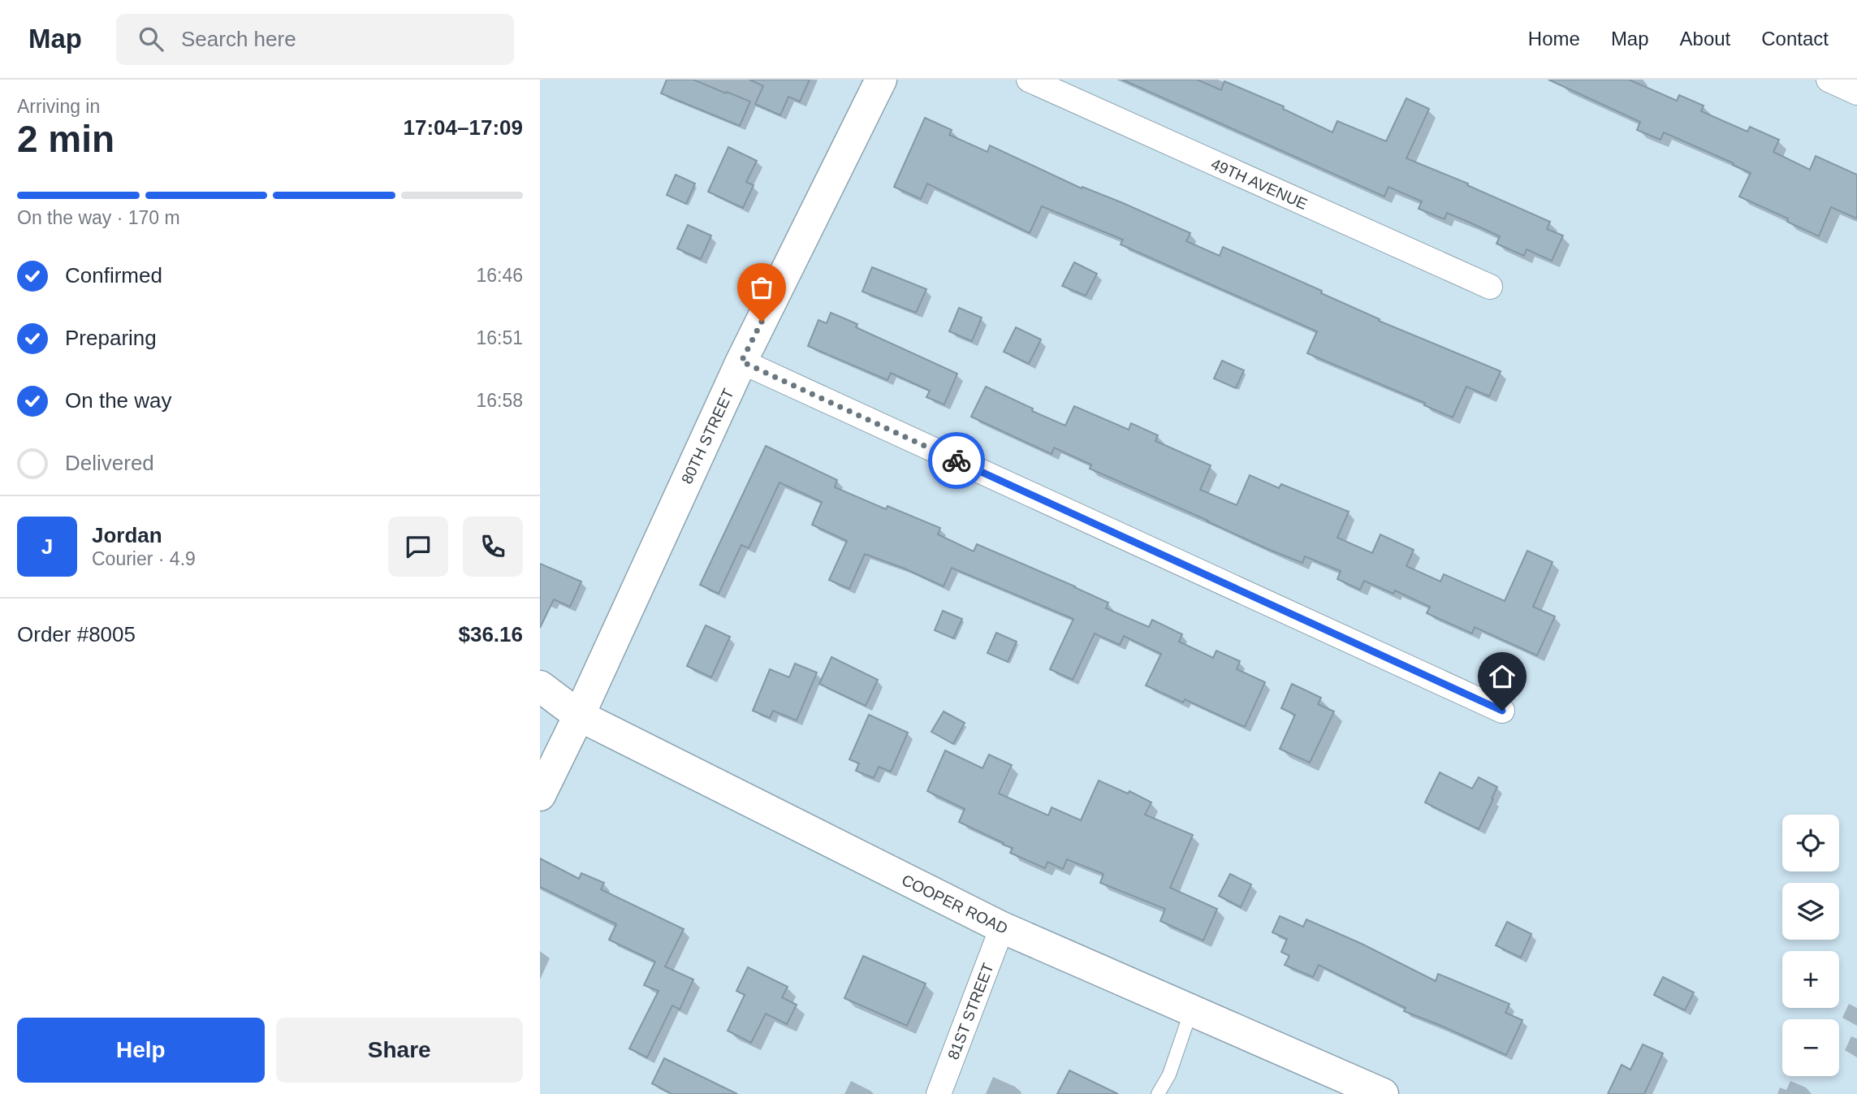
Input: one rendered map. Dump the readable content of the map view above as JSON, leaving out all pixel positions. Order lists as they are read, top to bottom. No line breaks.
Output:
{"streets":{"street":["49TH AVENUE","80TH STREET","COOPER ROAD","81ST STREET"]},"crossings":[["80TH STREET","COOPER ROAD"],["COOPER ROAD","81ST STREET"]],"page":{"header":"Map","search":"Search here","nav":["Home","Map","About","Contact"],"heading":["2 min","Arriving in","17:04–17:09"],"panel":["Jordan","Courier · 4.9","Order #8005","$36.16"],"bar":"On the way · 170 m","list":[["Confirmed","16:46"],["Preparing","16:51"],["On the way","16:58"],"Delivered"],"round":"J","map_buttons":["+","−"],"buttons":["Help","Share"]}}
